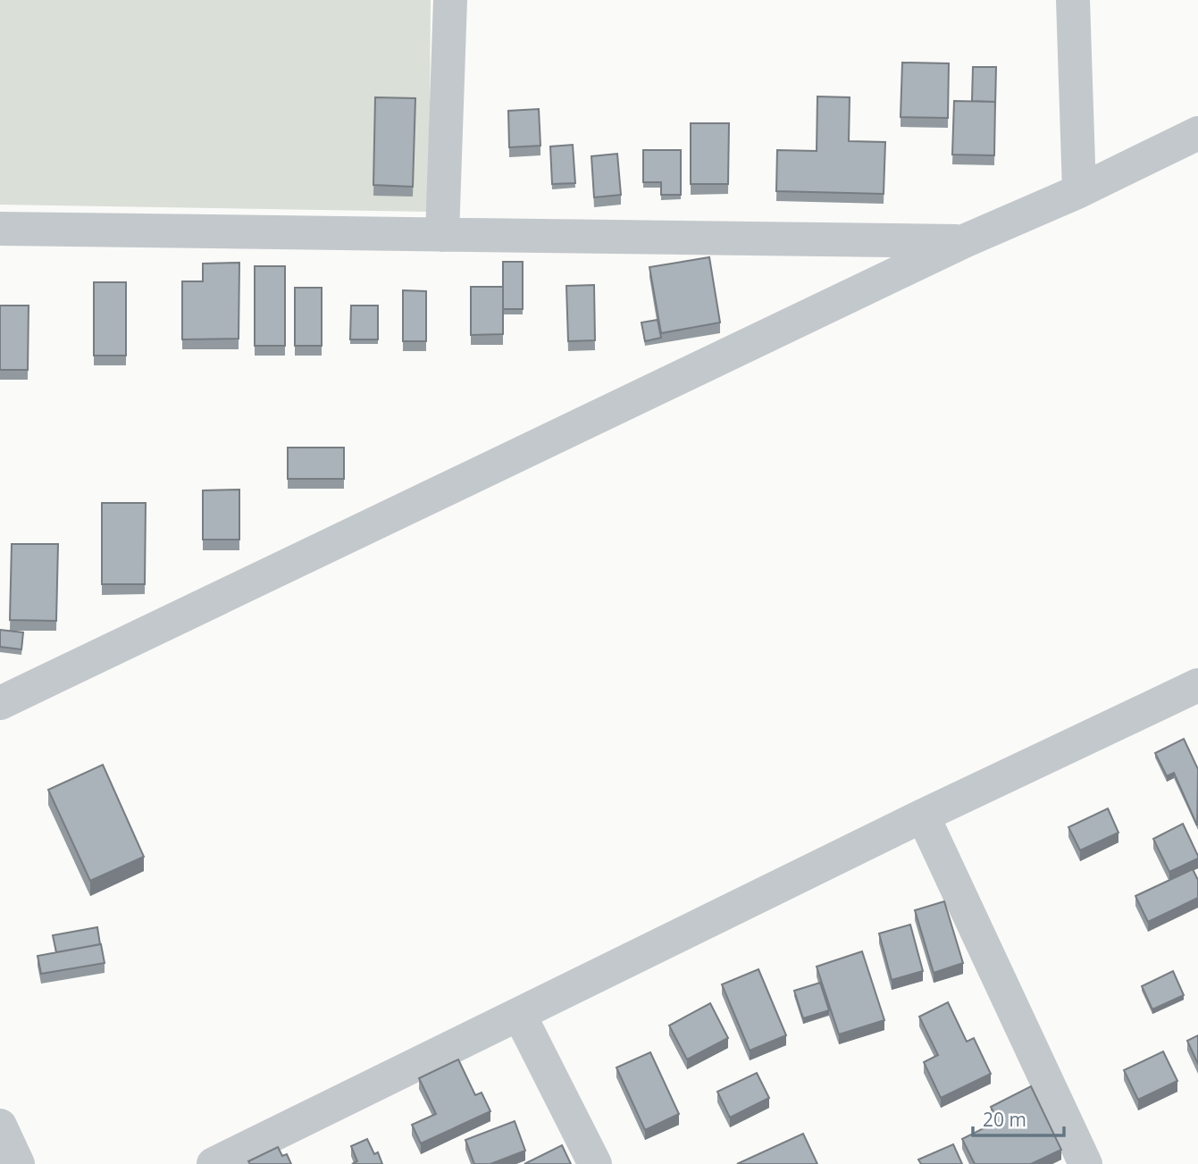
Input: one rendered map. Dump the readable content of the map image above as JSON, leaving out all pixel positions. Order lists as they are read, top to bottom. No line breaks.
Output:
{"scale_bar":"20 m"}
